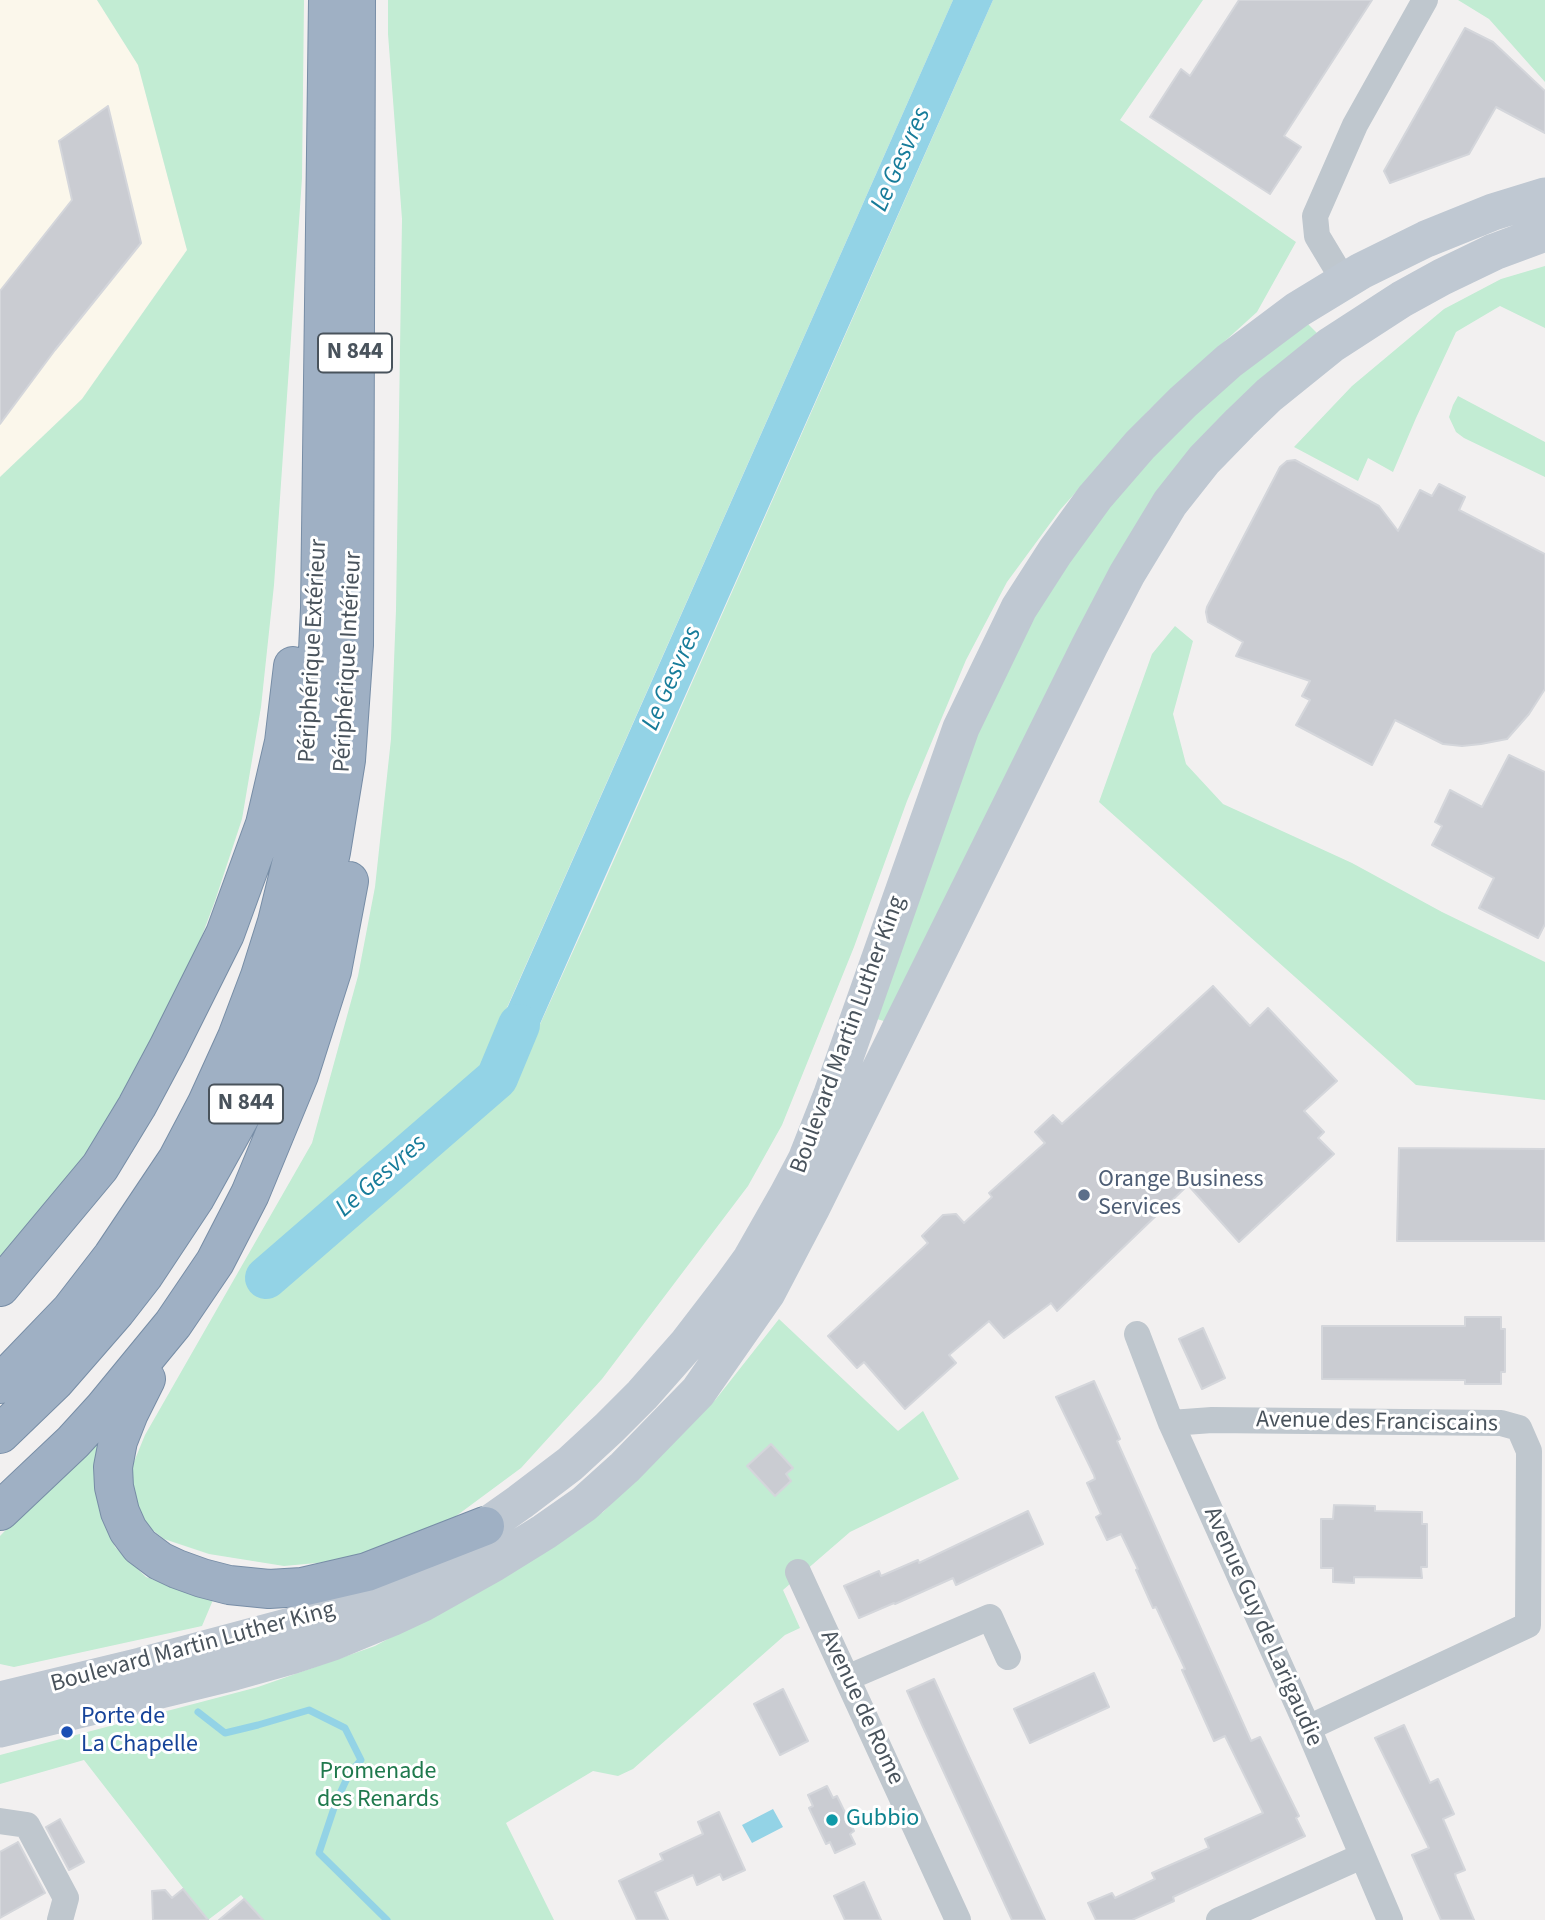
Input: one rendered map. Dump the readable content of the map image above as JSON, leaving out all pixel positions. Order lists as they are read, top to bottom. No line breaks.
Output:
{"streets":{"highway":["N 844","Périphérique Extérieur","Périphérique Intérieur"],"main road":["Boulevard Martin Luther King"],"street":["Avenue des Franciscains","Avenue Guy de Larigaudie","Avenue de Rome"]},"crossings":[["Avenue des Franciscains","Avenue Guy de Larigaudie"]],"water":["Le Gesvres"],"parks":["Promenade des Renards"],"places":["Orange Business Services","Porte de La Chapelle","Gubbio"]}
